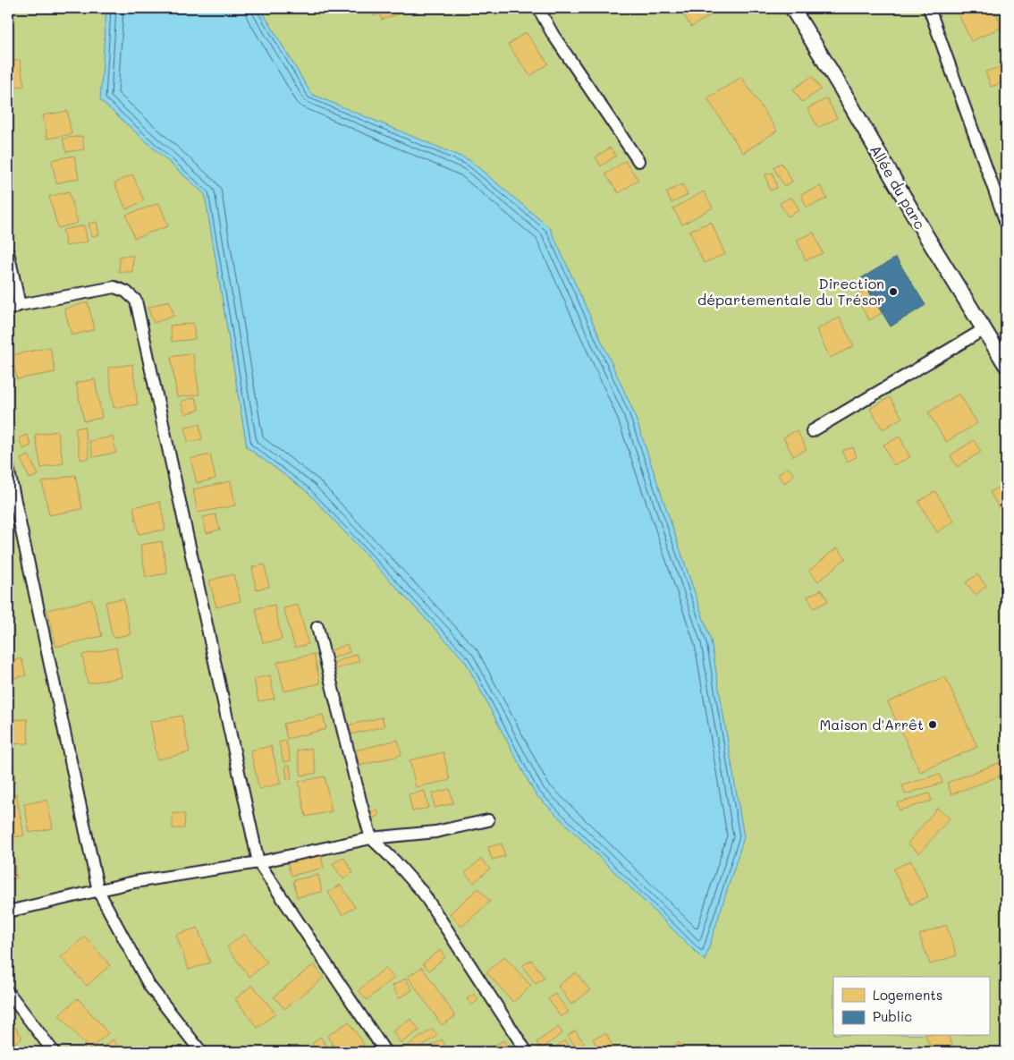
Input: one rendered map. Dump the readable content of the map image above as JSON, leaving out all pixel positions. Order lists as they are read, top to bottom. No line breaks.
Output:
{"streets":{"street":["Allée du parc"]},"places":["Direction départementale du Trésor","Maison d'Arrêt"],"legend":["Logements","Public"]}
